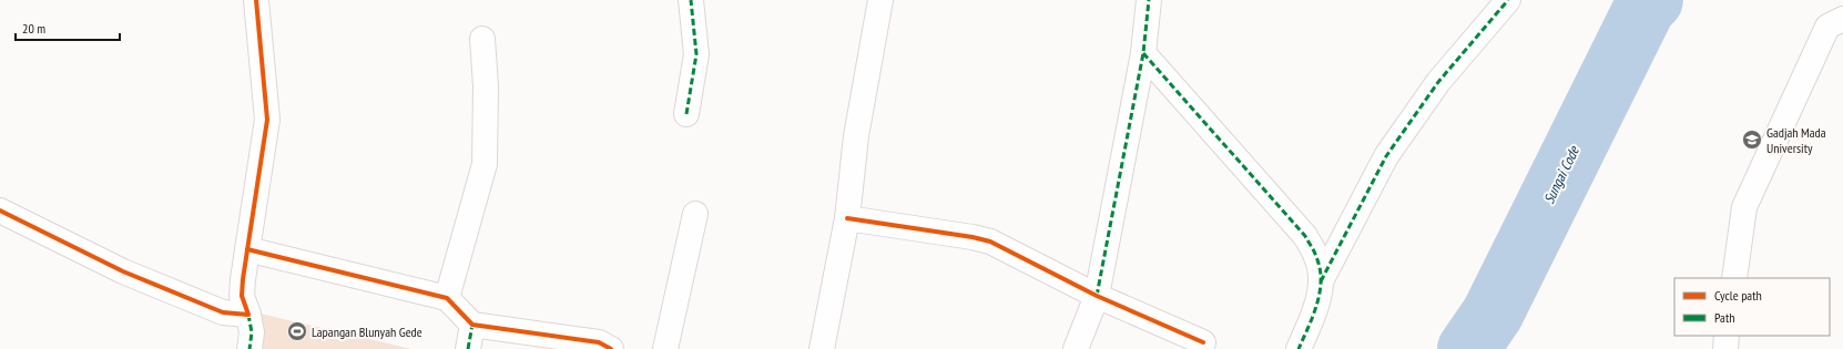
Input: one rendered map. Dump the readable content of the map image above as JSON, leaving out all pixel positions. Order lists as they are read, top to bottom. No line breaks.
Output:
{"water":["Sungai Code"],"places":{"school or university":["Gadjah Mada University"],"sports":["Lapangan Blunyah Gede"]},"legend":["Cycle path","Path"],"scale_bar":"20 m"}
